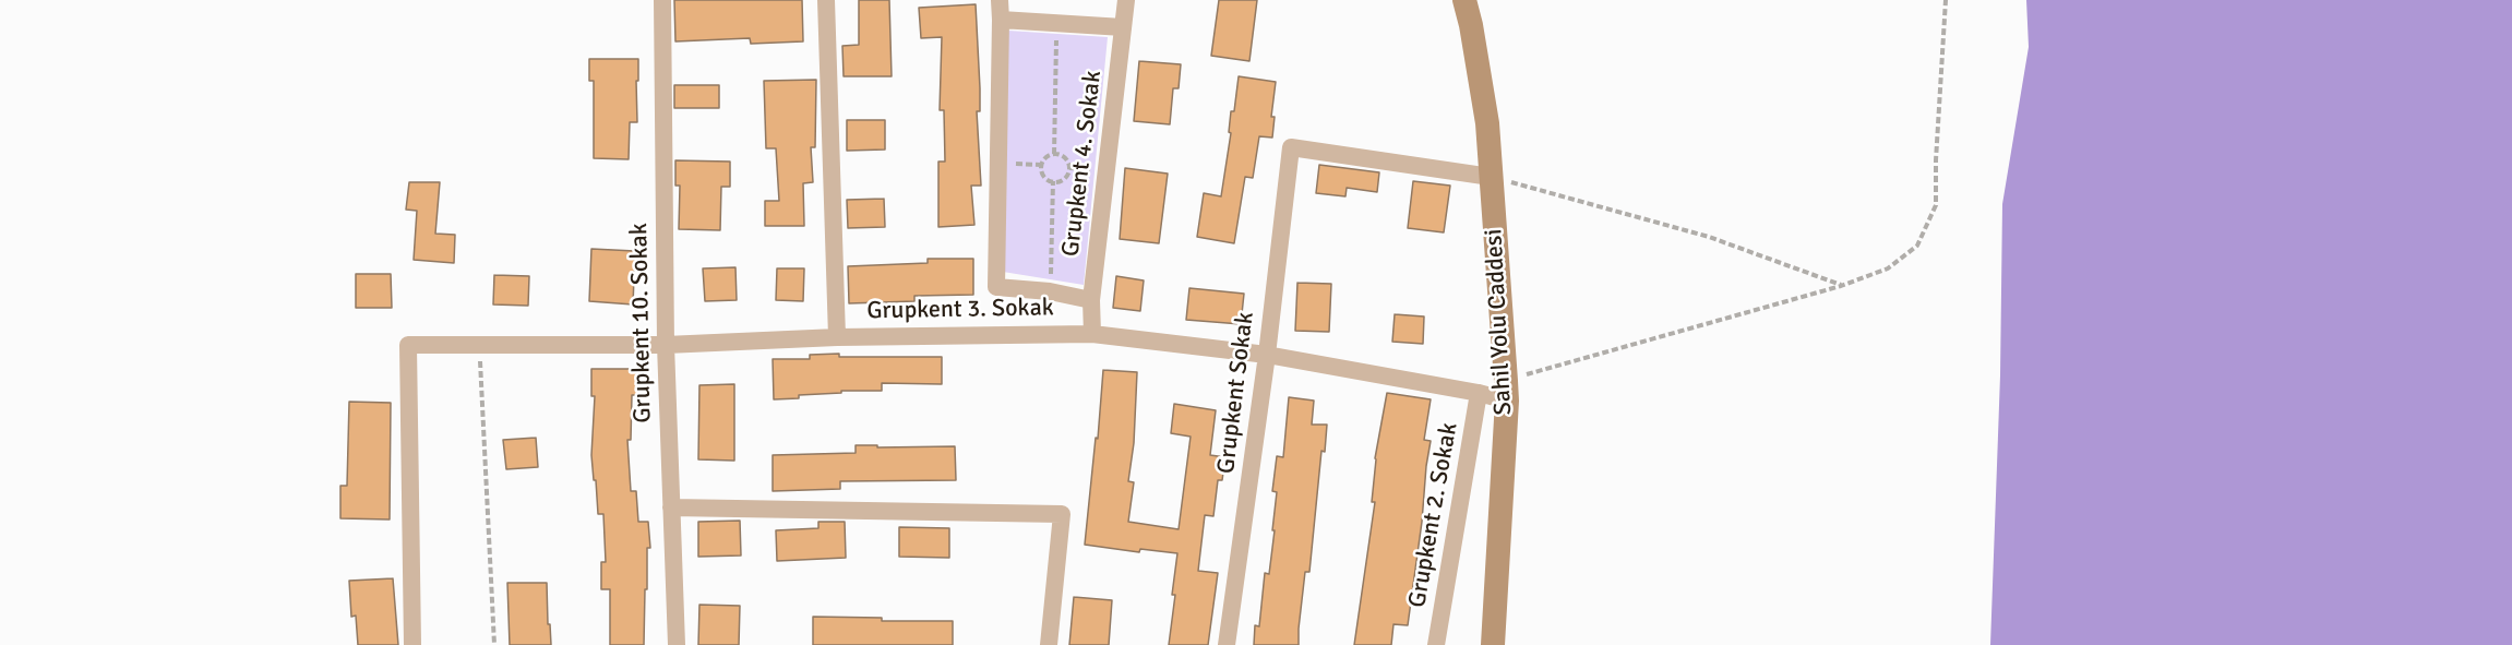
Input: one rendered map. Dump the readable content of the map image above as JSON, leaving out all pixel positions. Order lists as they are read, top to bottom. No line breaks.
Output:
{"streets":{"street":["Grupkent 4. Sokak","Grupkent 3. Sokak","Sahil Yolu Caddesi","Grupkent 10. Sokak","Grupkent Sokak","Grupkent 2. Sokak"]},"crossings":[["Grupkent 4. Sokak","Grupkent 3. Sokak"],["Grupkent 3. Sokak","Sahil Yolu Caddesi"],["Grupkent 3. Sokak","Grupkent 10. Sokak"],["Grupkent 3. Sokak","Grupkent Sokak"],["Grupkent 3. Sokak","Grupkent 2. Sokak"],["Sahil Yolu Caddesi","Grupkent Sokak"]]}
